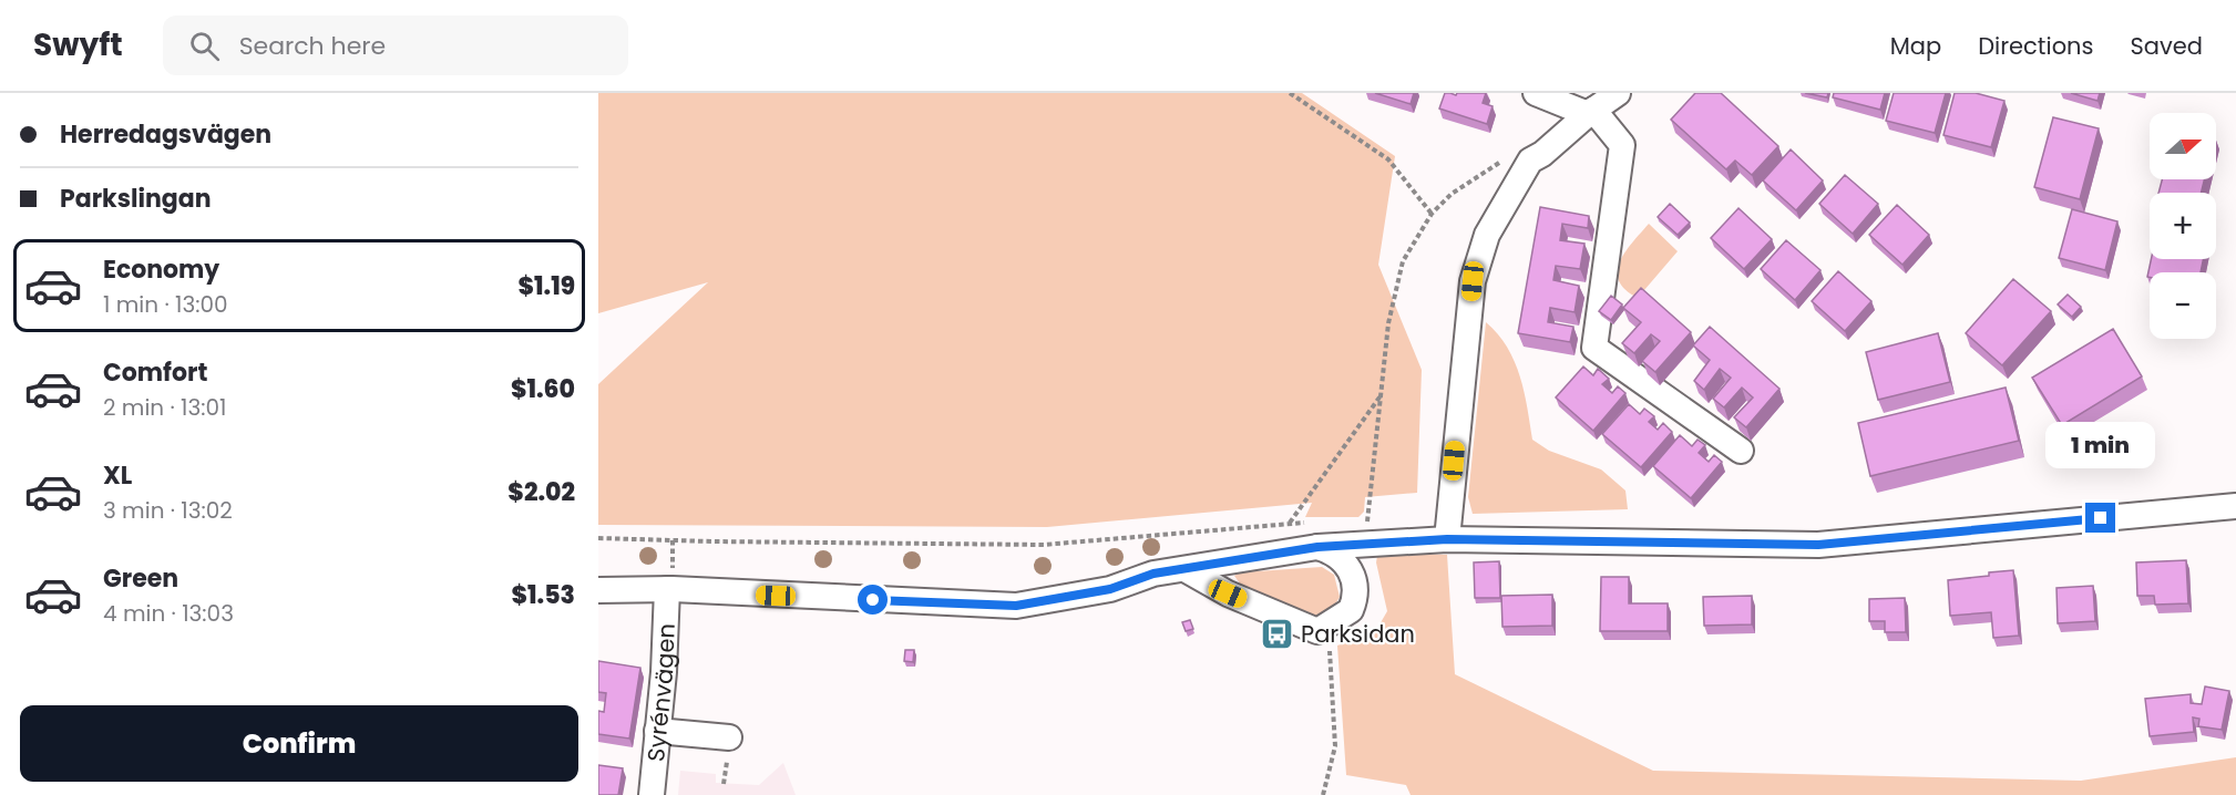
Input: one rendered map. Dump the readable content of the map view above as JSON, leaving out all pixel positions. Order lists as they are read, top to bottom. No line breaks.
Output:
{"streets":{"street":["Syrénvägen"]},"places":{"bus stop":["Parksidan"]},"north":"right","page":{"header":"Swyft","search":"Search here","nav":["Map","Directions","Saved"],"banner":["Herredagsvägen","Parkslingan"],"map_buttons":["+","−"],"list":[{"name":"Economy","note":"1 min · 13:00","value":"$1.19"},{"name":"Comfort","note":"2 min · 13:01","value":"$1.60"},{"name":"XL","note":"3 min · 13:02","value":"$2.02"},{"name":"Green","note":"4 min · 13:03","value":"$1.53"}],"bubble":"1 min","buttons":"Confirm"}}
